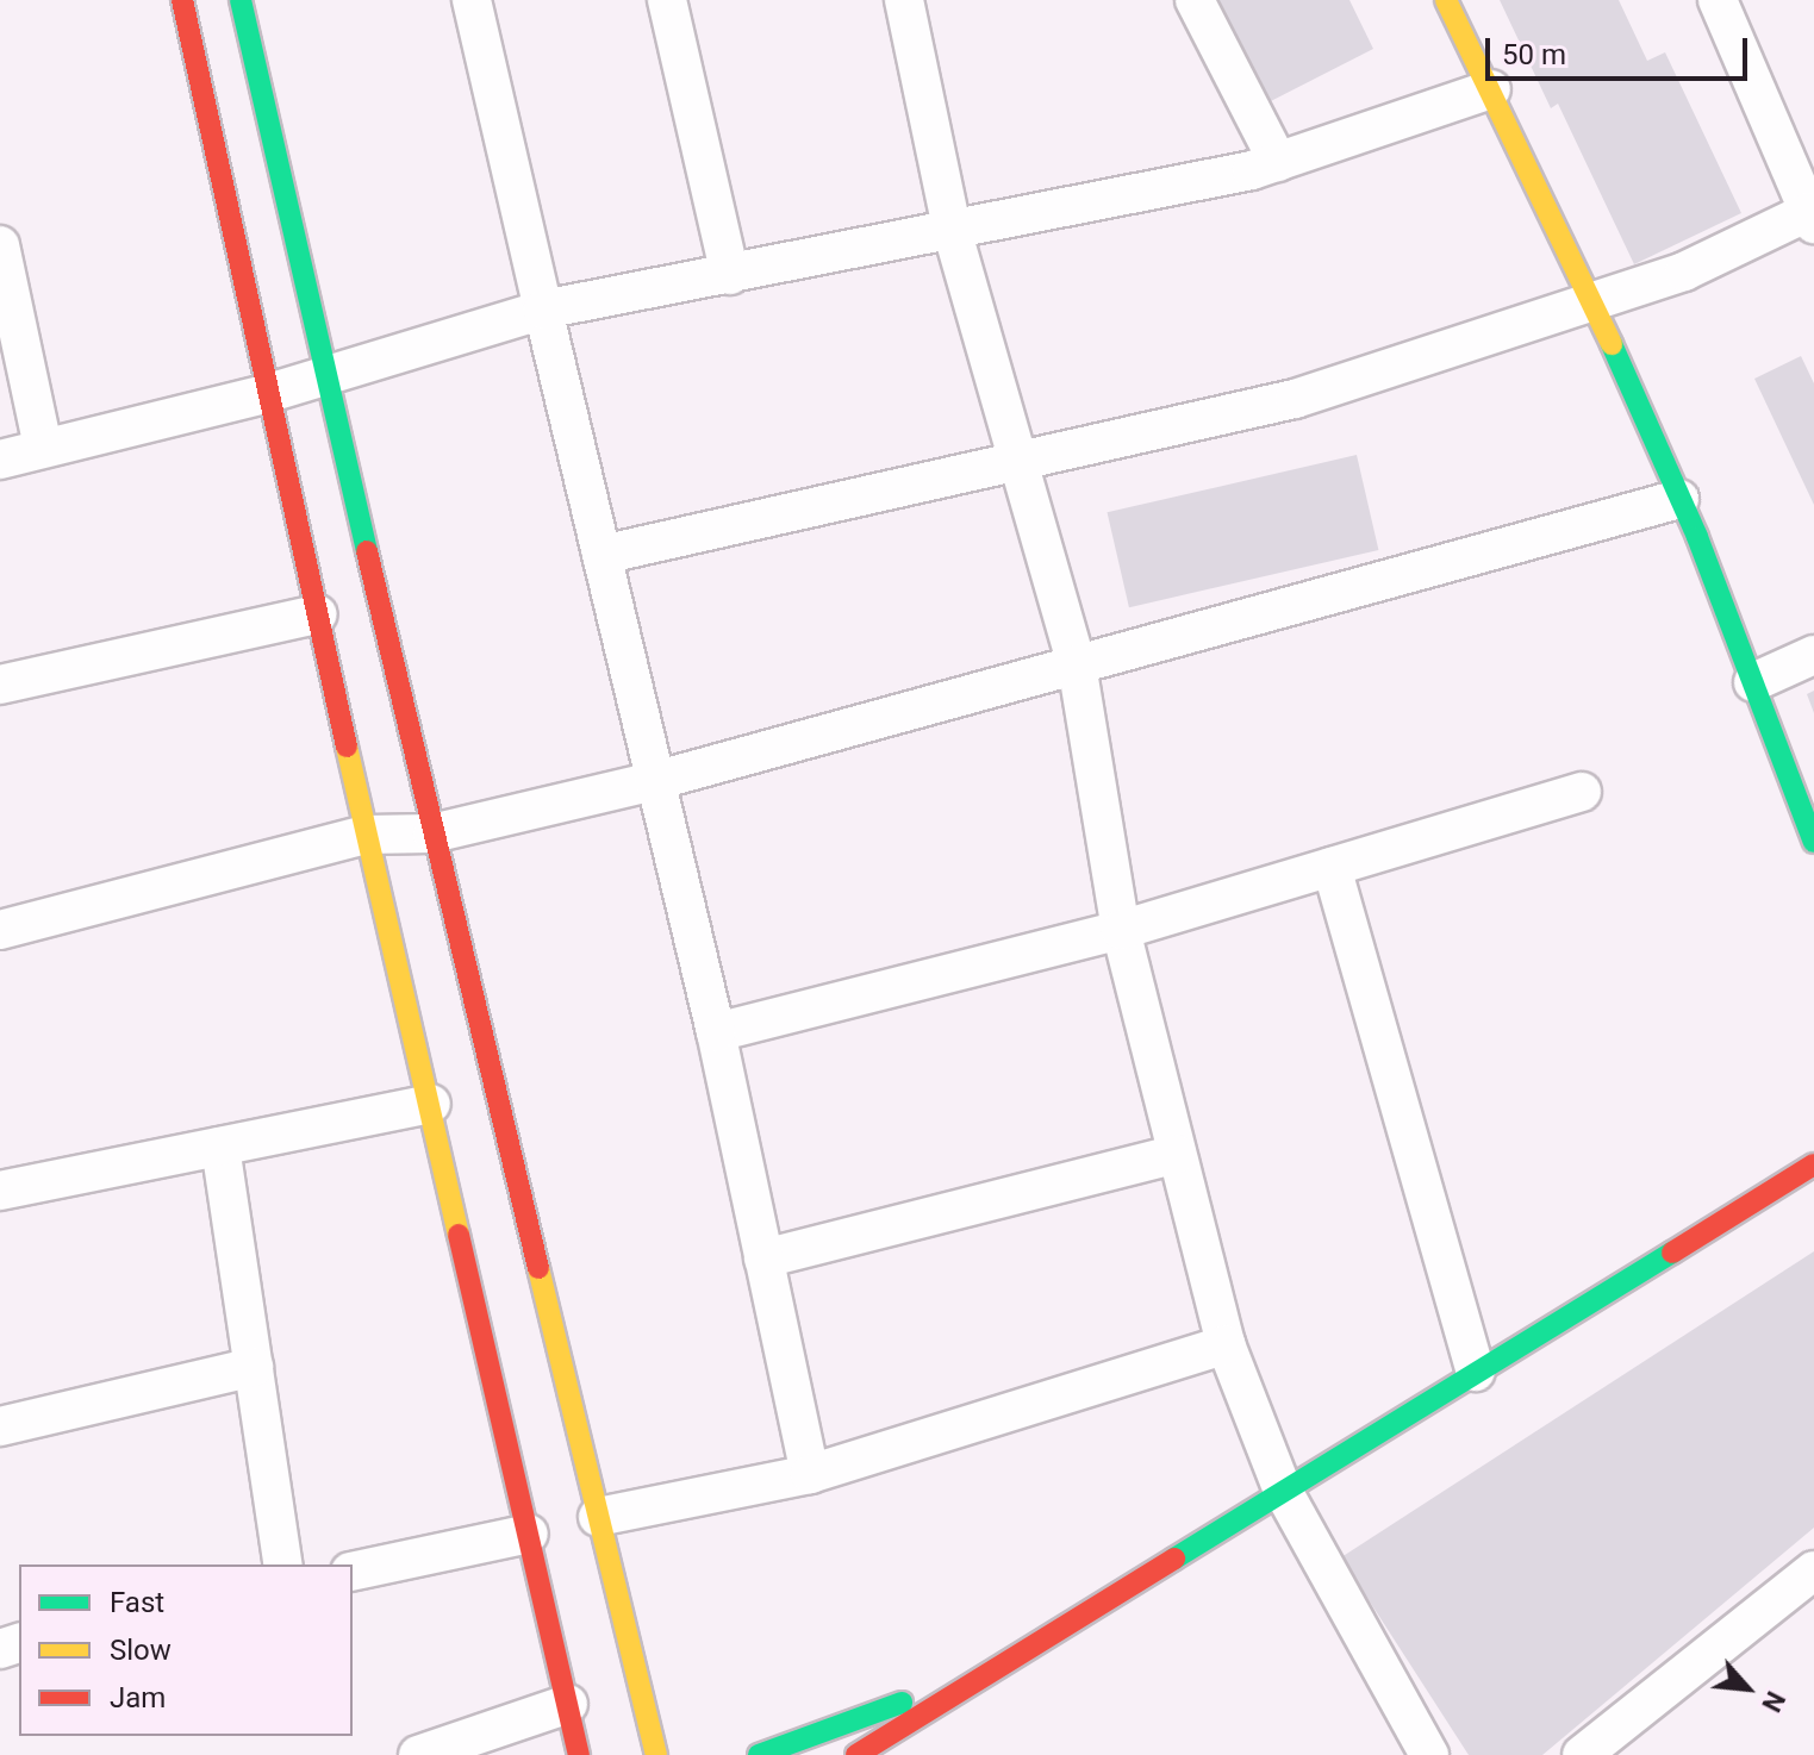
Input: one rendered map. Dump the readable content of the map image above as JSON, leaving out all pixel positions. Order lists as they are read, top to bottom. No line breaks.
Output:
{"legend":["Fast","Slow","Jam"],"scale_bar":"50 m","north":"bottom right"}
